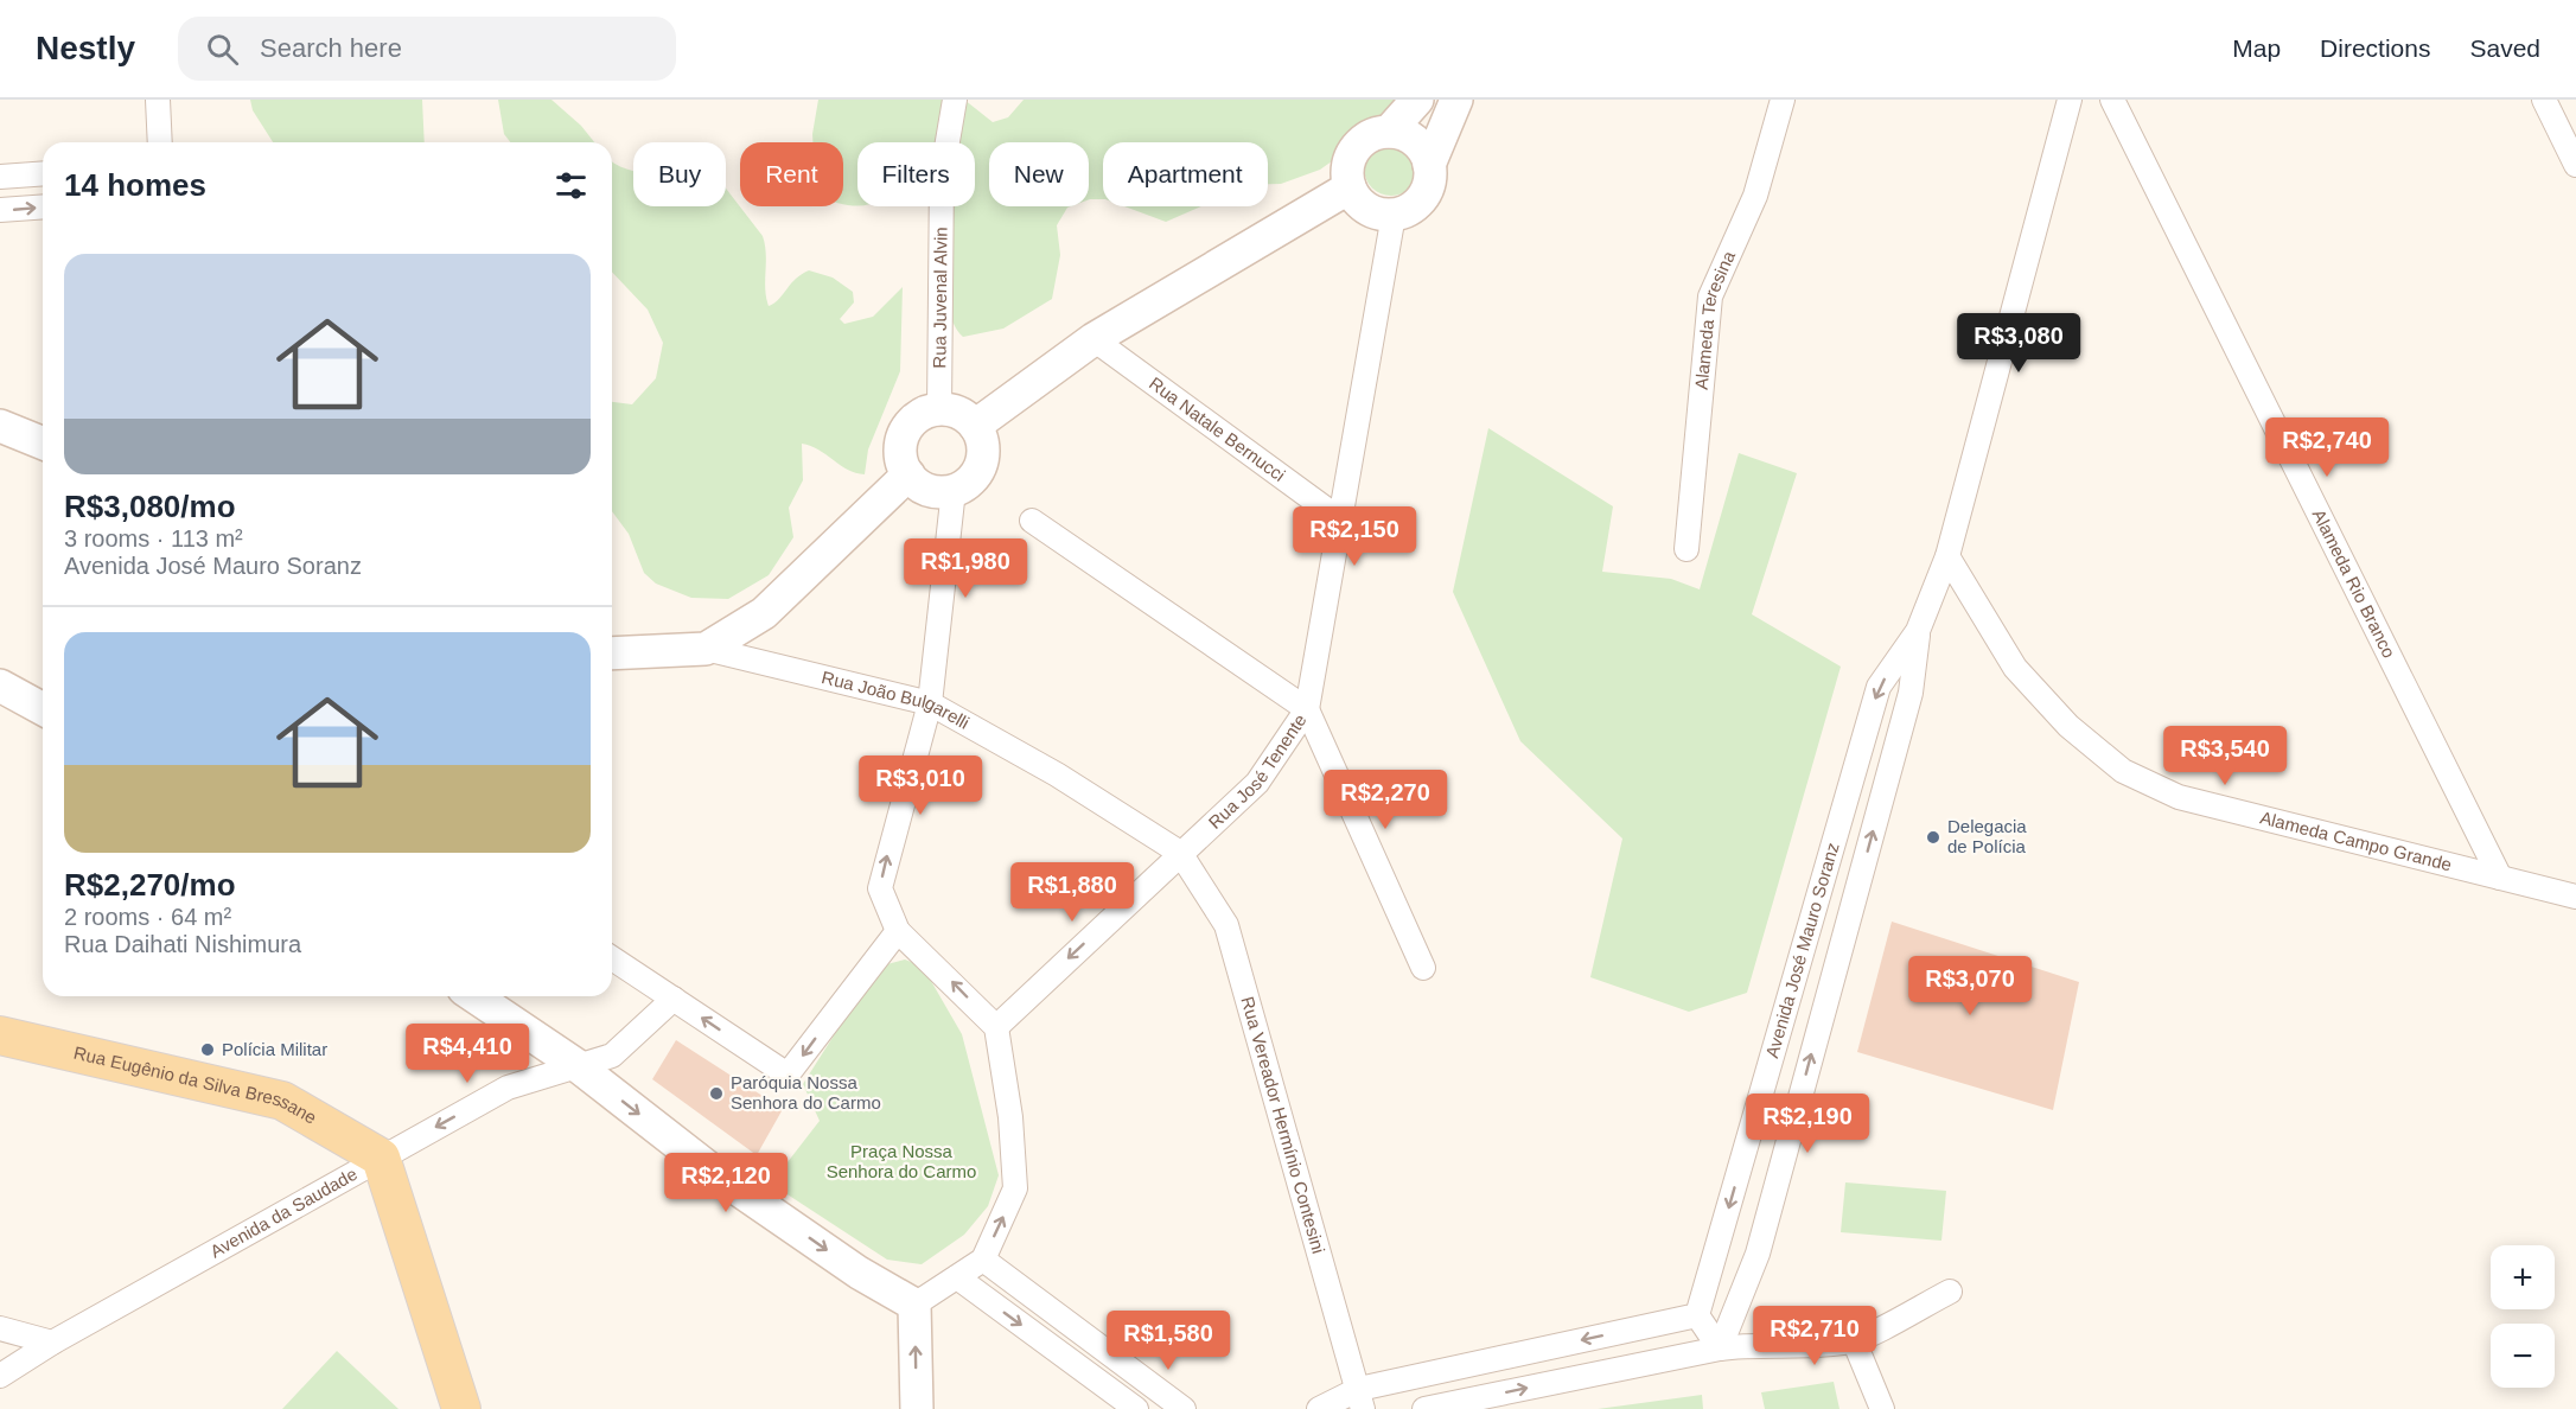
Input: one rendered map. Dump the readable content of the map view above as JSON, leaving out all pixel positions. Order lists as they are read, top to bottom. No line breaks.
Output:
{"streets":{"main road":["Rua Eugênio da Silva Bressane"],"street":["Rua Juvenal Alvin","Alameda Teresina","Rua Natale Bernucci","Alameda Rio Branco","Rua João Bulgarelli","Rua José Tenente","Alameda Campo Grande","Avenida José Mauro Soranz","Rua Vereador Hermínio Contesini","Avenida da Saudade"]},"crossings":[["Rua Natale Bernucci","Rua José Tenente"],["Alameda Rio Branco","Alameda Campo Grande"],["Rua João Bulgarelli","Rua José Tenente"],["Rua João Bulgarelli","Rua Vereador Hermínio Contesini"],["Rua José Tenente","Rua Vereador Hermínio Contesini"],["Alameda Campo Grande","Avenida José Mauro Soranz"],["Rua Eugênio da Silva Bressane","Avenida da Saudade"]],"parks":["Praça Nossa Senhora do Carmo"],"places":["Delegacia de Polícia","Polícia Militar","Paróquia Nossa Senhora do Carmo"],"page":{"header":"Nestly","search":"Search here","nav":["Map","Directions","Saved"],"chip":["Buy","Rent","Filters","New","Apartment"],"heading":"14 homes","list":[{"name":"R$3,080/mo","note":"3 rooms · 113 m² · Avenida José Mauro Soranz"},{"name":"R$2,270/mo","note":"2 rooms · 64 m² · Rua Daihati Nishimura"}],"price":["R$3,080","R$2,740","R$2,150","R$1,980","R$3,540","R$3,010","R$2,270","R$1,880","R$3,070","R$4,410","R$2,190","R$2,120","R$2,710","R$1,580"],"map_buttons":["+","−"]}}
